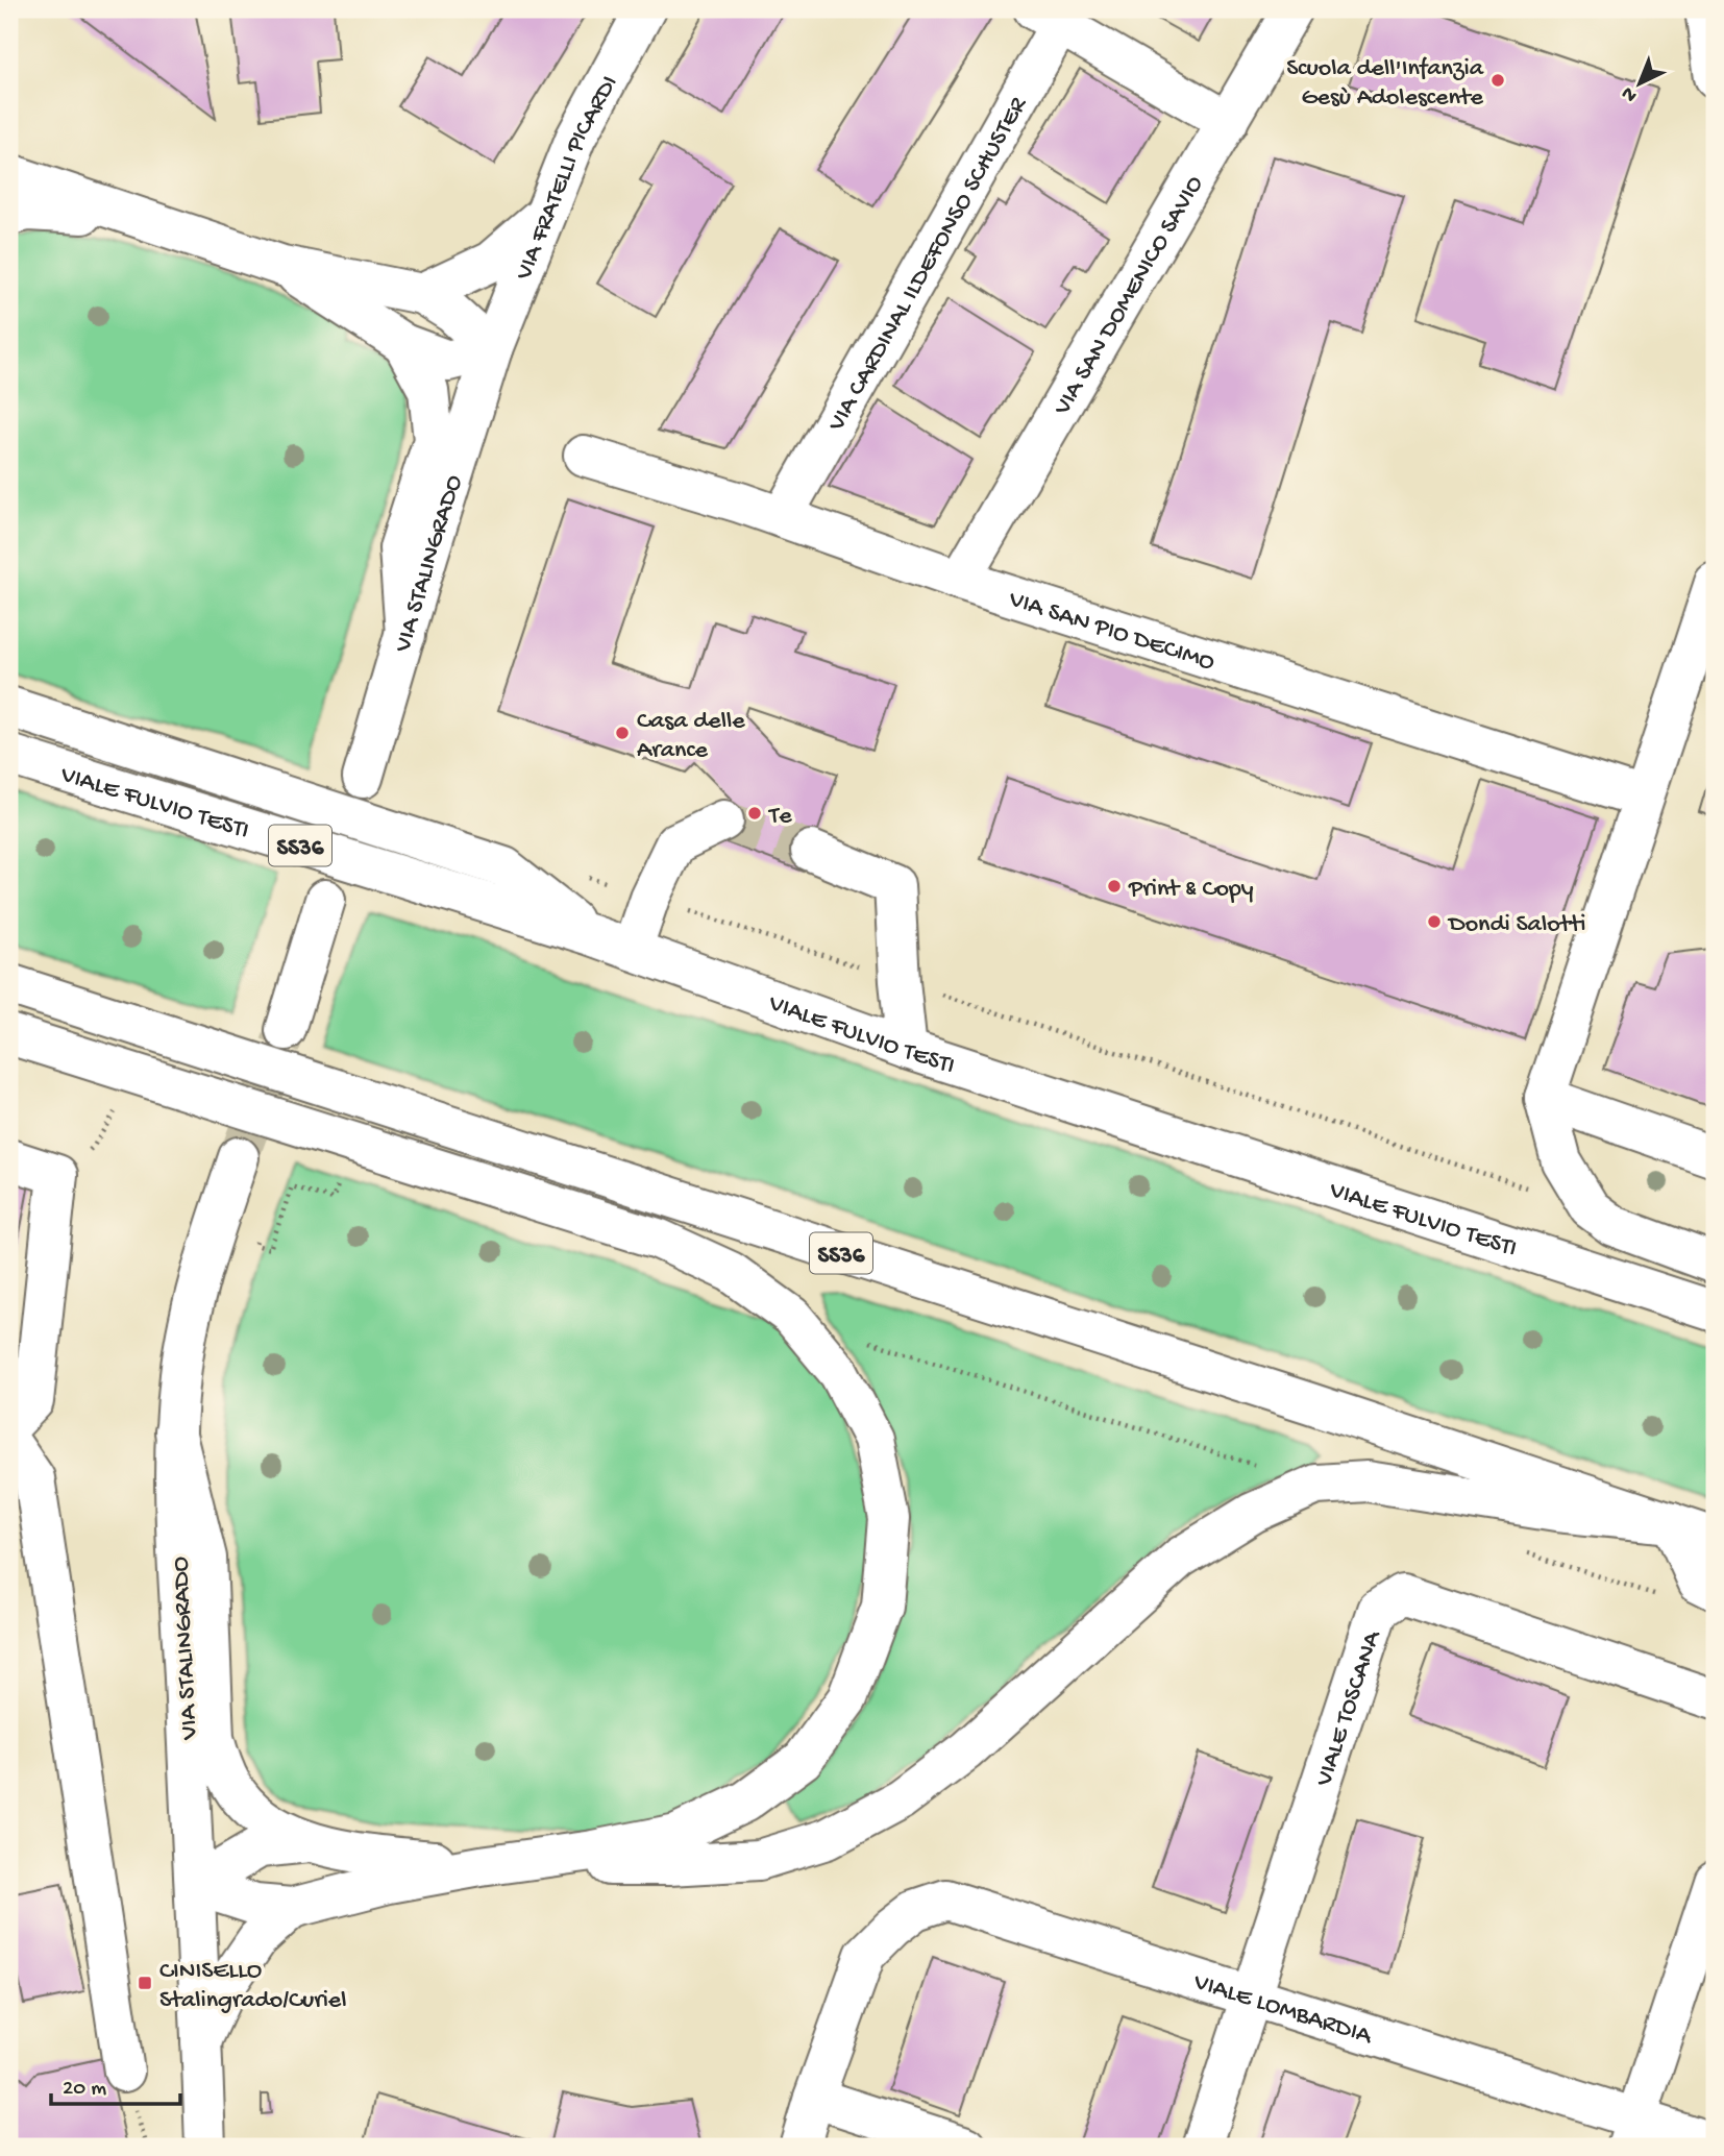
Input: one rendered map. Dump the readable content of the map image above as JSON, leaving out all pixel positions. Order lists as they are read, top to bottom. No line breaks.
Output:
{"streets":{"main road":["VIA FRATELLI PICARDI","VIA CARDINAL ILDEFONSO SCHUSTER","VIA SAN DOMENICO SAVIO","VIA STALINGRADO","VIA SAN PIO DECIMO","VIALE FULVIO TESTI","SS36","VIALE TOSCANA","VIALE LOMBARDIA"]},"crossings":[["VIA FRATELLI PICARDI","VIA STALINGRADO"],["VIA CARDINAL ILDEFONSO SCHUSTER","VIA SAN PIO DECIMO"],["VIA SAN DOMENICO SAVIO","VIA SAN PIO DECIMO"],["VIALE TOSCANA","VIALE LOMBARDIA"]],"places":{"other":["Scuola dell'Infanzia Gesù Adolescente","Casa delle Arance","Te","Print & Copy","Dondi Salotti"],"transit":["CINISELLO Stalingrado/Curiel"]},"scale_bar":"20 m","north":"bottom left"}
